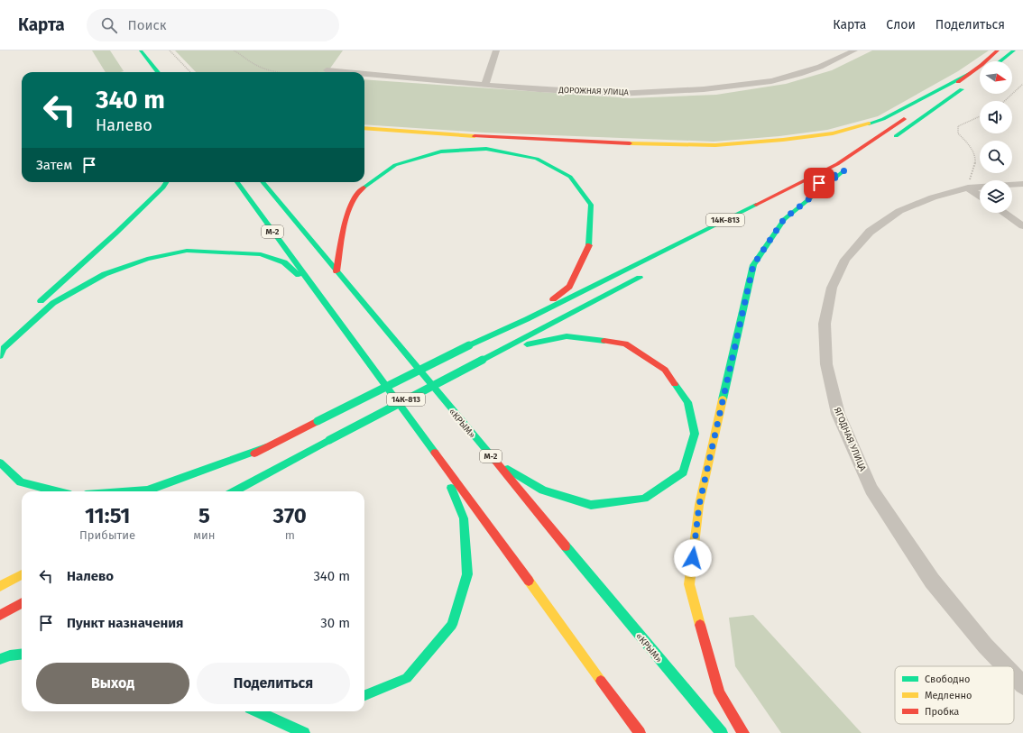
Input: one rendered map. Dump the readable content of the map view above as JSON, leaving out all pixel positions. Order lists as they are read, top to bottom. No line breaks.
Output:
{"streets":{"main road":["14К-813","М-2","«КРЫМ»"],"street":["ДОРОЖНАЯ УЛИЦА","ЯГОДНАЯ УЛИЦА"]},"legend":["Свободно","Медленно","Пробка"],"north":"right","page":{"header":"Карта","search":"Поиск","nav":["Карта","Слои","Поделиться"],"turn":["340 m","Налево"],"then":"Затем","eta":["11:51","Прибытие","5","мин","370","m"],"list":[{"name":"Налево","value":"340 m"},{"name":"Пункт назначения","value":"30 m"}],"buttons":["Выход","Поделиться"]}}
